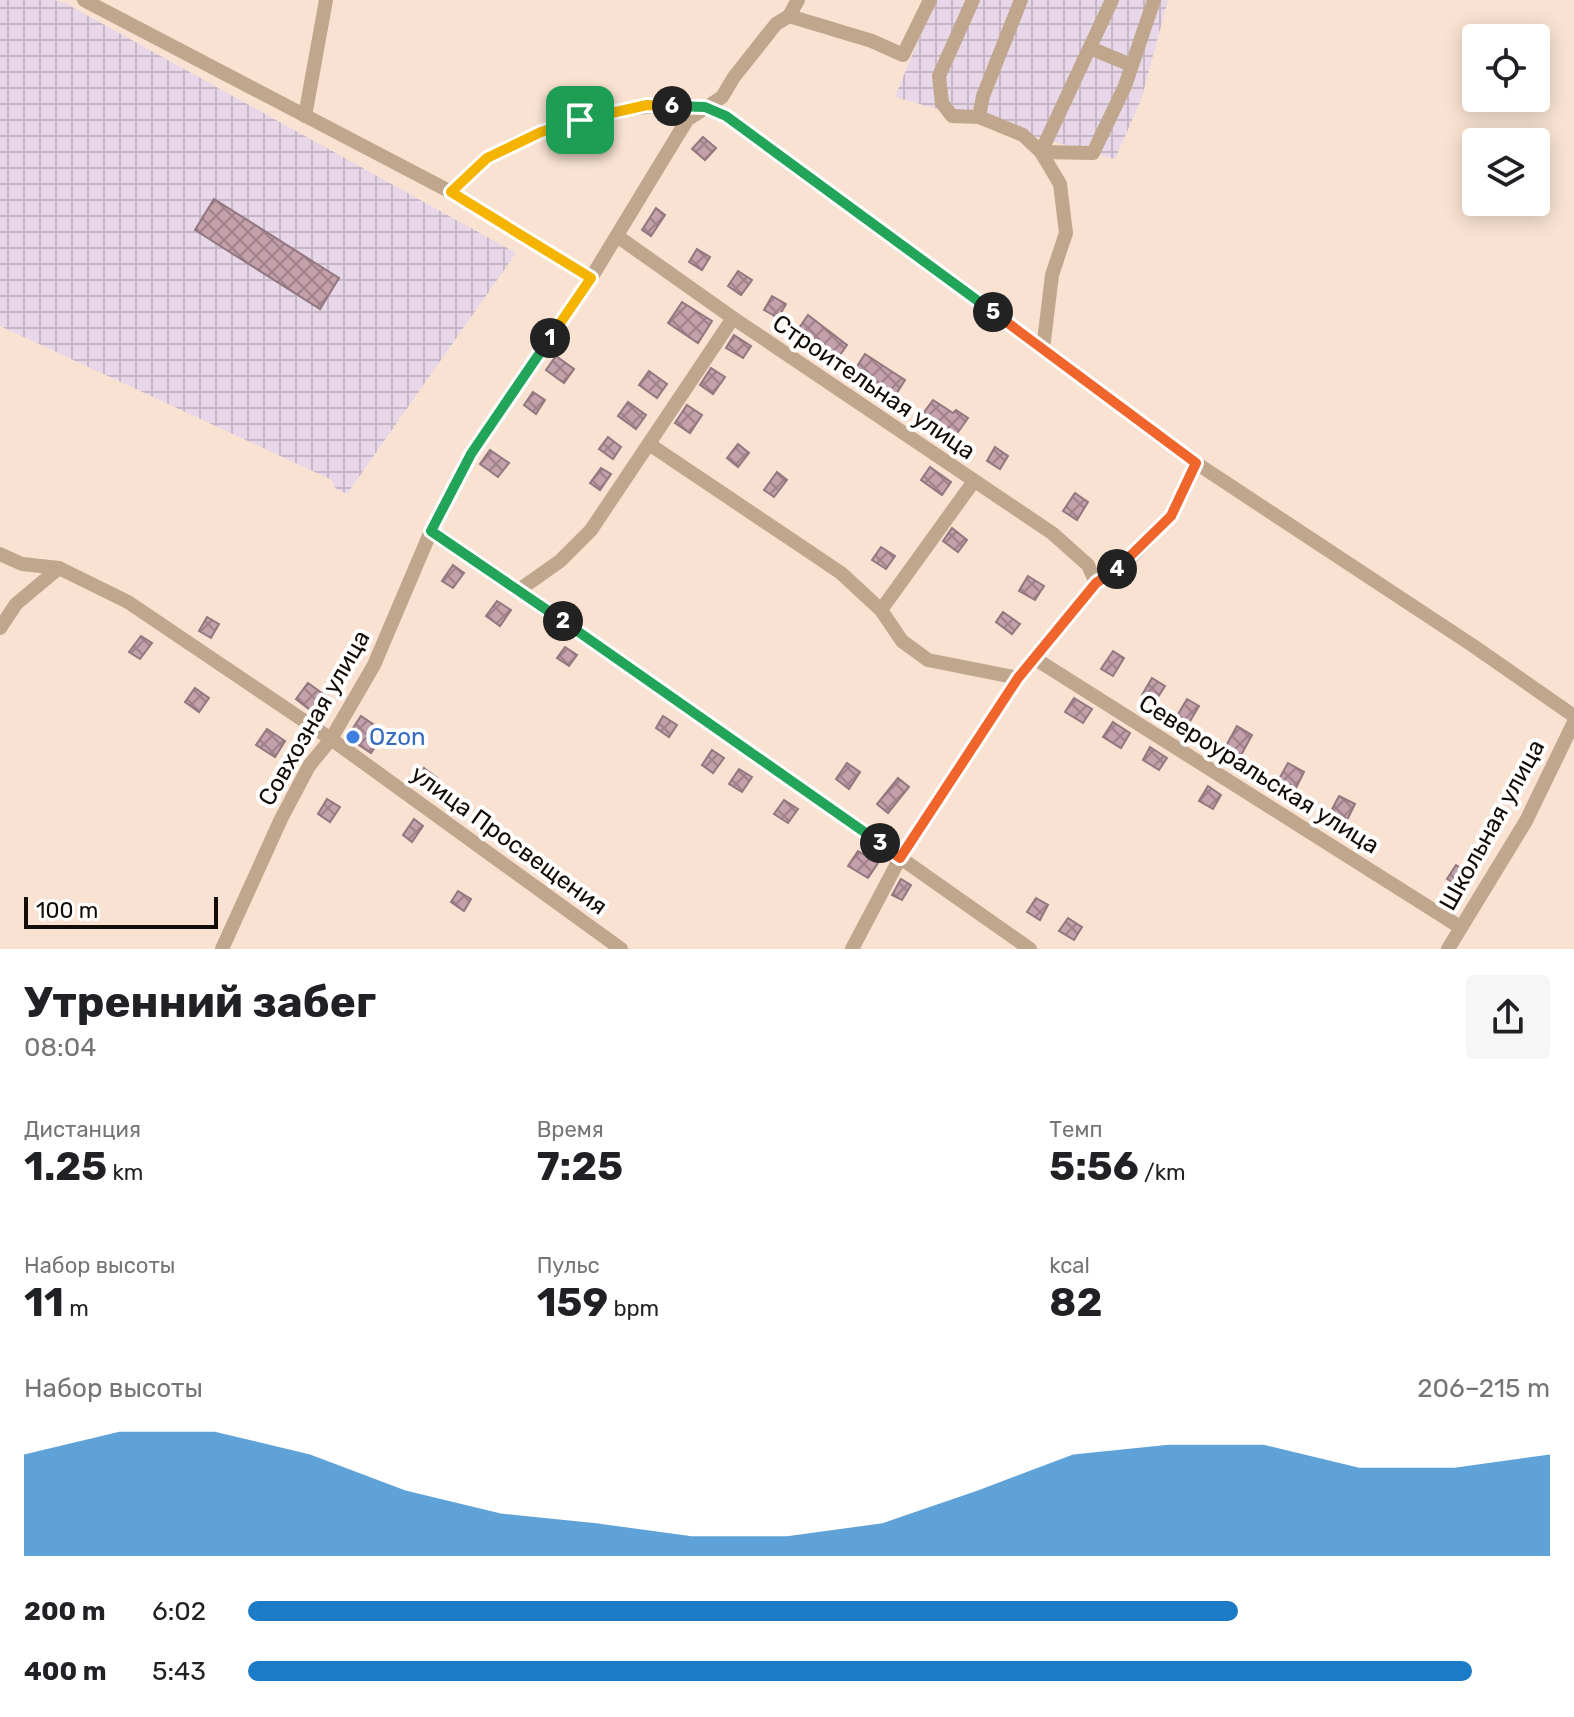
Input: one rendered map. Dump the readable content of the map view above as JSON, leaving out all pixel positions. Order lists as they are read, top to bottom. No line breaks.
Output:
{"streets":{"street":["Строительная улица","Совхозная улица","Североуральская улица","Школьная улица","улица Просвещения"]},"crossings":[["Строительная улица","Совхозная улица"],["Совхозная улица","улица Просвещения"],["Североуральская улица","Школьная улица"]],"places":["Ozon"],"scale_bar":"100 m","page":{"pins":["6","5","1","4","2","3"],"scale":"100 m","heading":["Утренний забег","08:04"],"stats":[["Дистанция","1.25 km"],["Время","7:25"],["Темп","5:56 /km"],["Набор высоты","11 m"],["Пульс","159 bpm"],["kcal","82"]],"chart":["Набор высоты","206–215 m"],"list":[{"name":"200 m","note":"6:02"},{"name":"400 m","note":"5:43"}]}}
